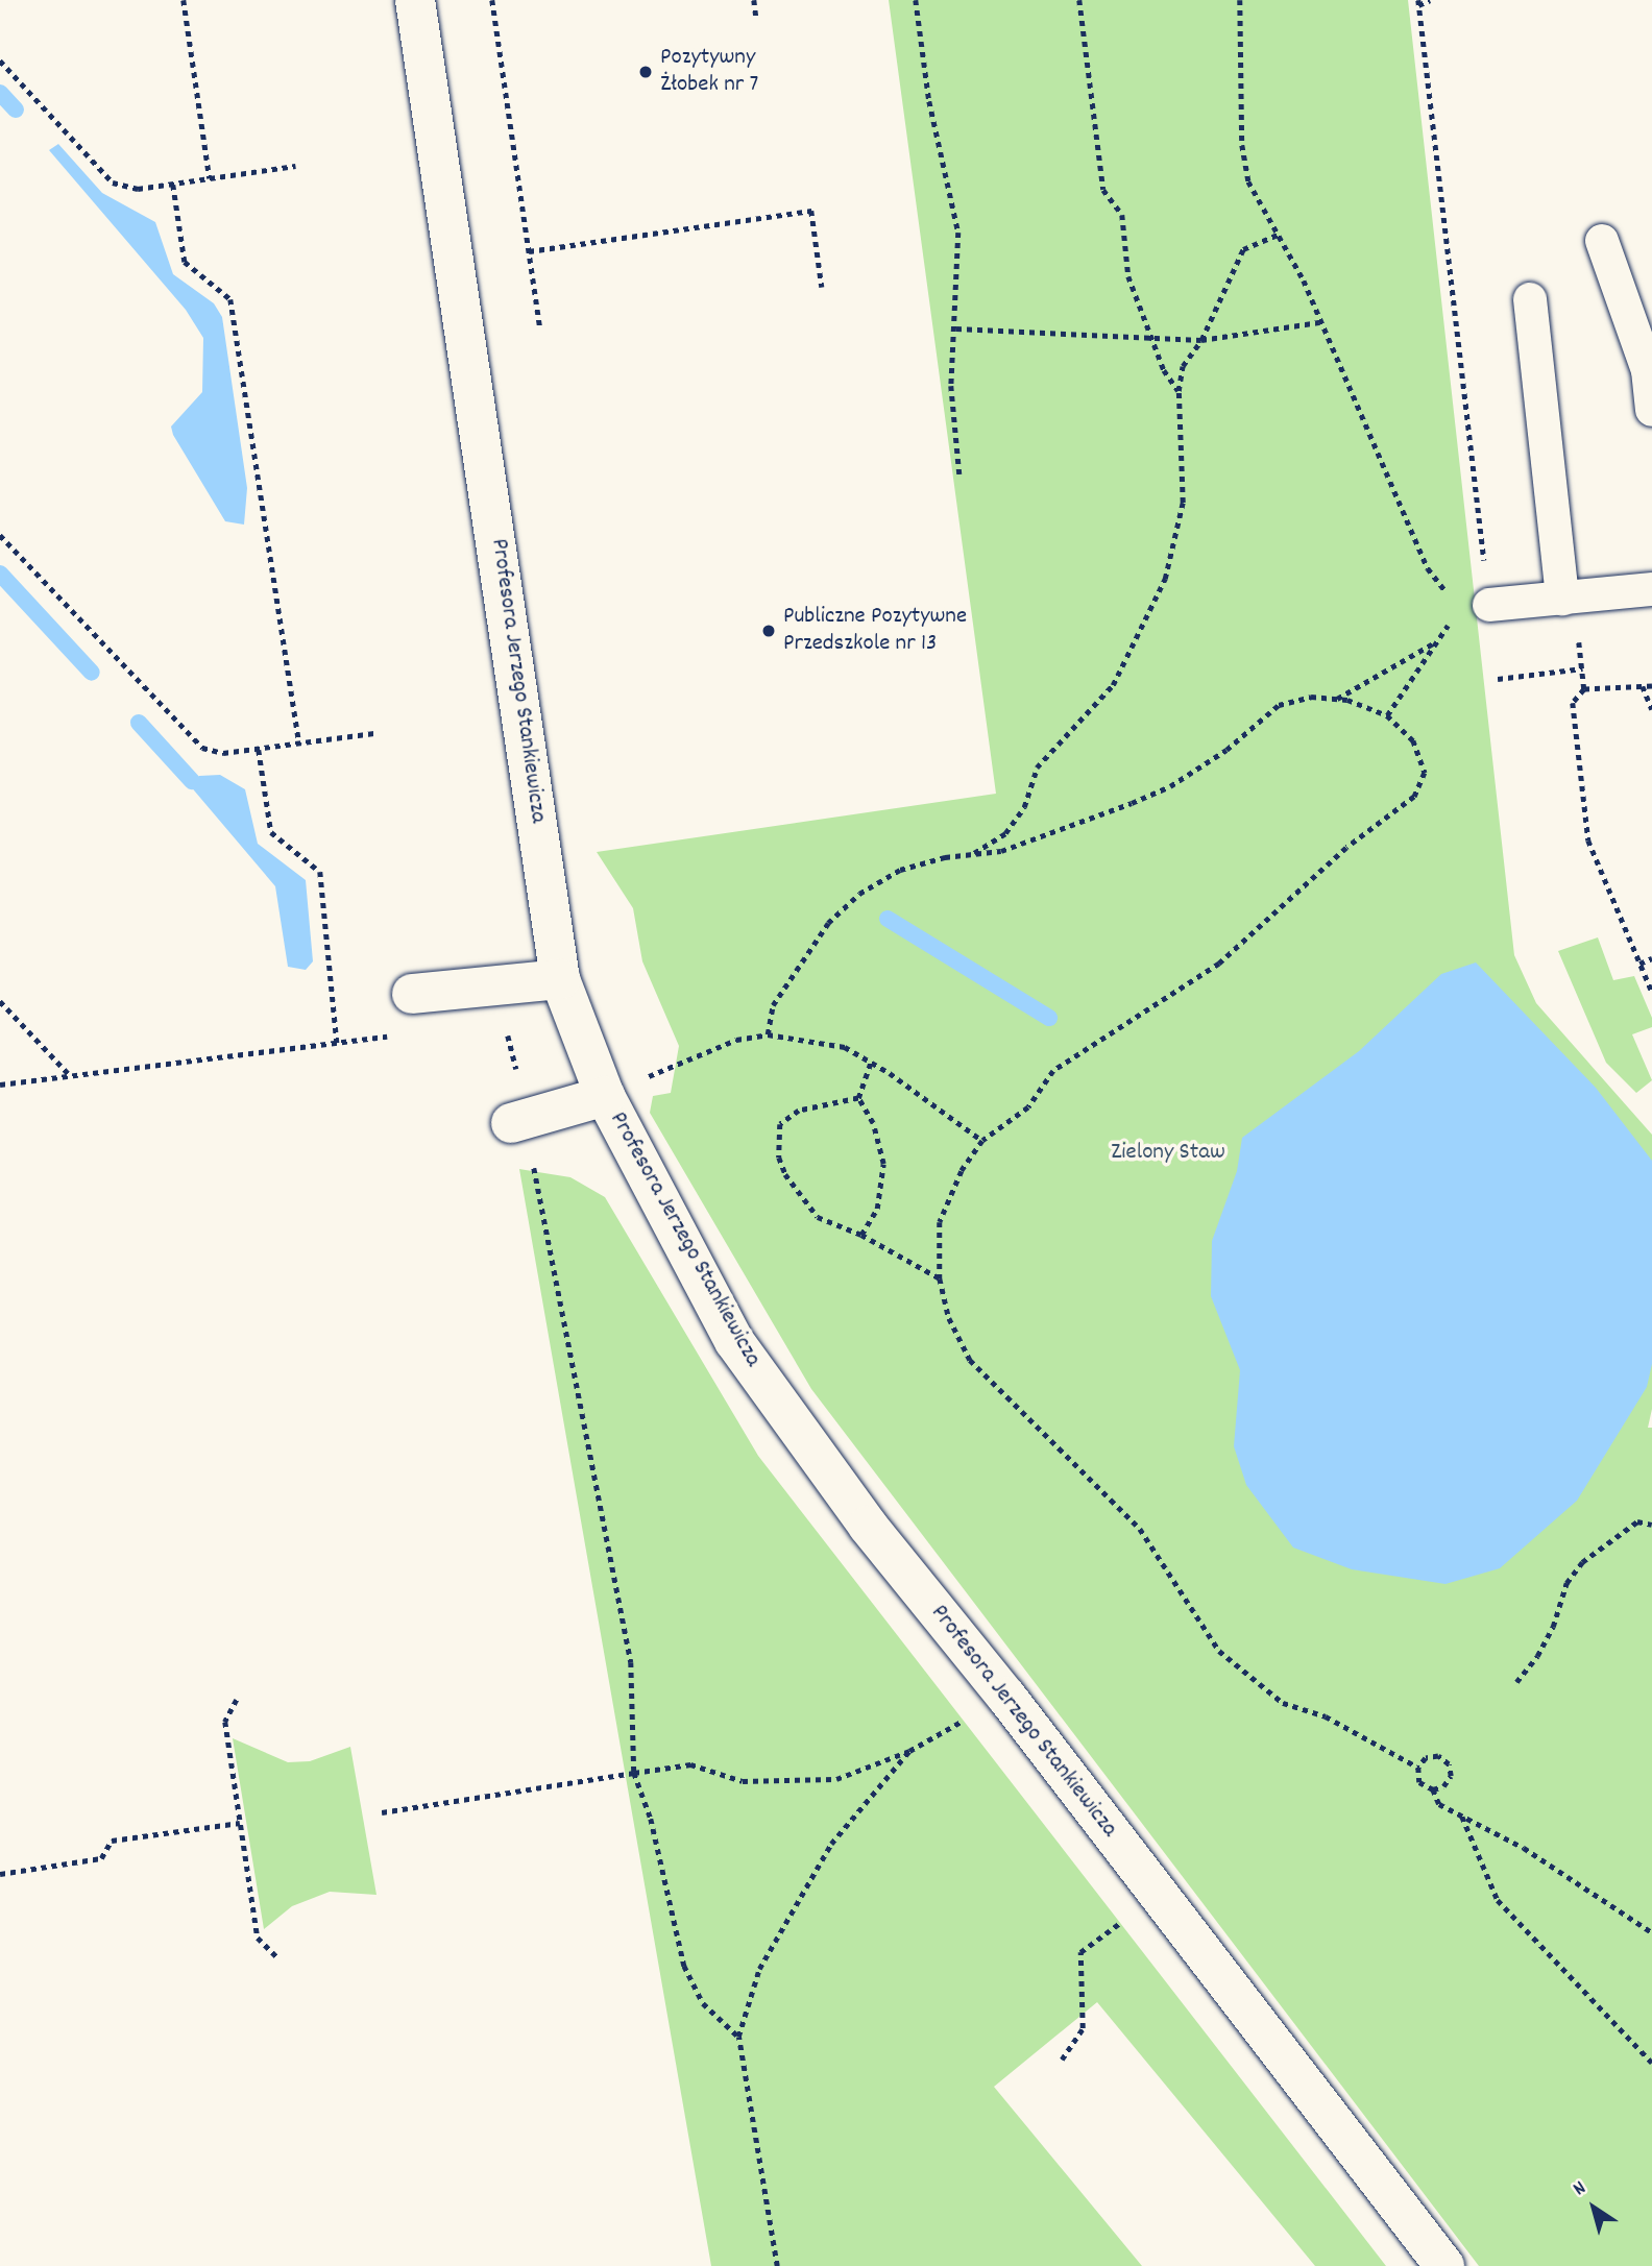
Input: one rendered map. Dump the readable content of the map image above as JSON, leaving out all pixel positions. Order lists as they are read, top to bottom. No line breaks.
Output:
{"streets":{"street":["Profesora Jerzego Stankiewicza"]},"parks":["Zielony Staw"],"places":["Pozytywny Żłobek nr 7","Publiczne Pozytywne Przedszkole nr 13"],"north":"top left"}
